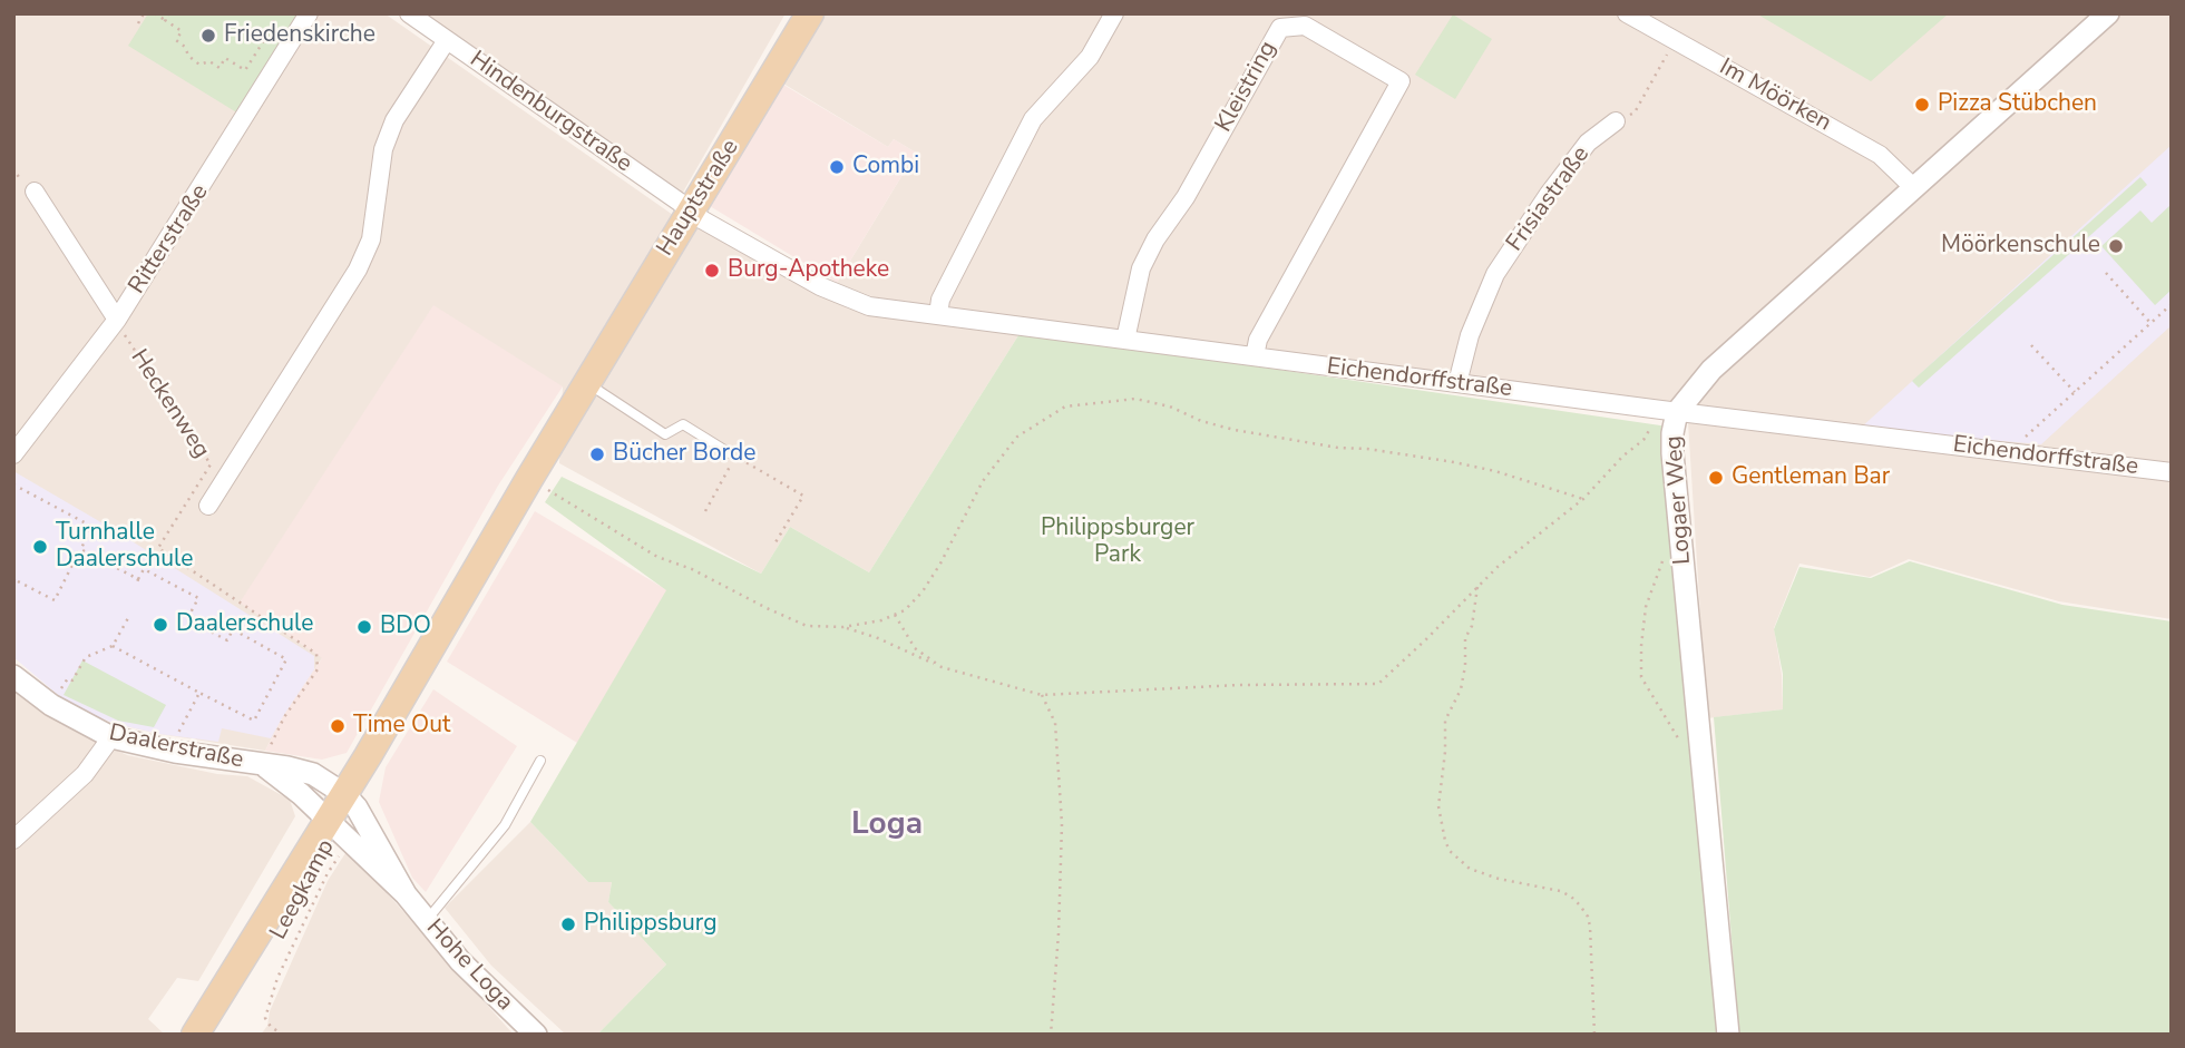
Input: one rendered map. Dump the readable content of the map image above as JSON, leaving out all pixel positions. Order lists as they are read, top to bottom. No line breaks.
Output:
{"streets":{"main road":["Hauptstraße"],"street":["Kleistring","Im Möörken","Hindenburgstraße","Frisiastraße","Ritterstraße","Eichendorffstraße","Logaer Weg","Daalerstraße","Hohe Loga"],"path":["Heckenweg","Leegkamp"]},"crossings":[["Kleistring","Eichendorffstraße"],["Im Möörken","Logaer Weg"],["Hindenburgstraße","Hauptstraße"],["Hindenburgstraße","Eichendorffstraße"],["Hauptstraße","Eichendorffstraße"],["Hauptstraße","Daalerstraße"],["Hauptstraße","Hohe Loga"],["Frisiastraße","Eichendorffstraße"],["Ritterstraße","Heckenweg"],["Eichendorffstraße","Logaer Weg"],["Heckenweg","Daalerstraße"],["Daalerstraße","Hohe Loga"],["Leegkamp","Hohe Loga"]],"districts":["Loga"],"parks":["Philippsburger Park"],"places":["Friedenskirche","Pizza Stübchen","Combi","Möörkenschule","Burg-Apotheke","Bücher Borde","Gentleman Bar","Turnhalle Daalerschule","Daalerschule","BDO","Time Out","Philippsburg"]}
